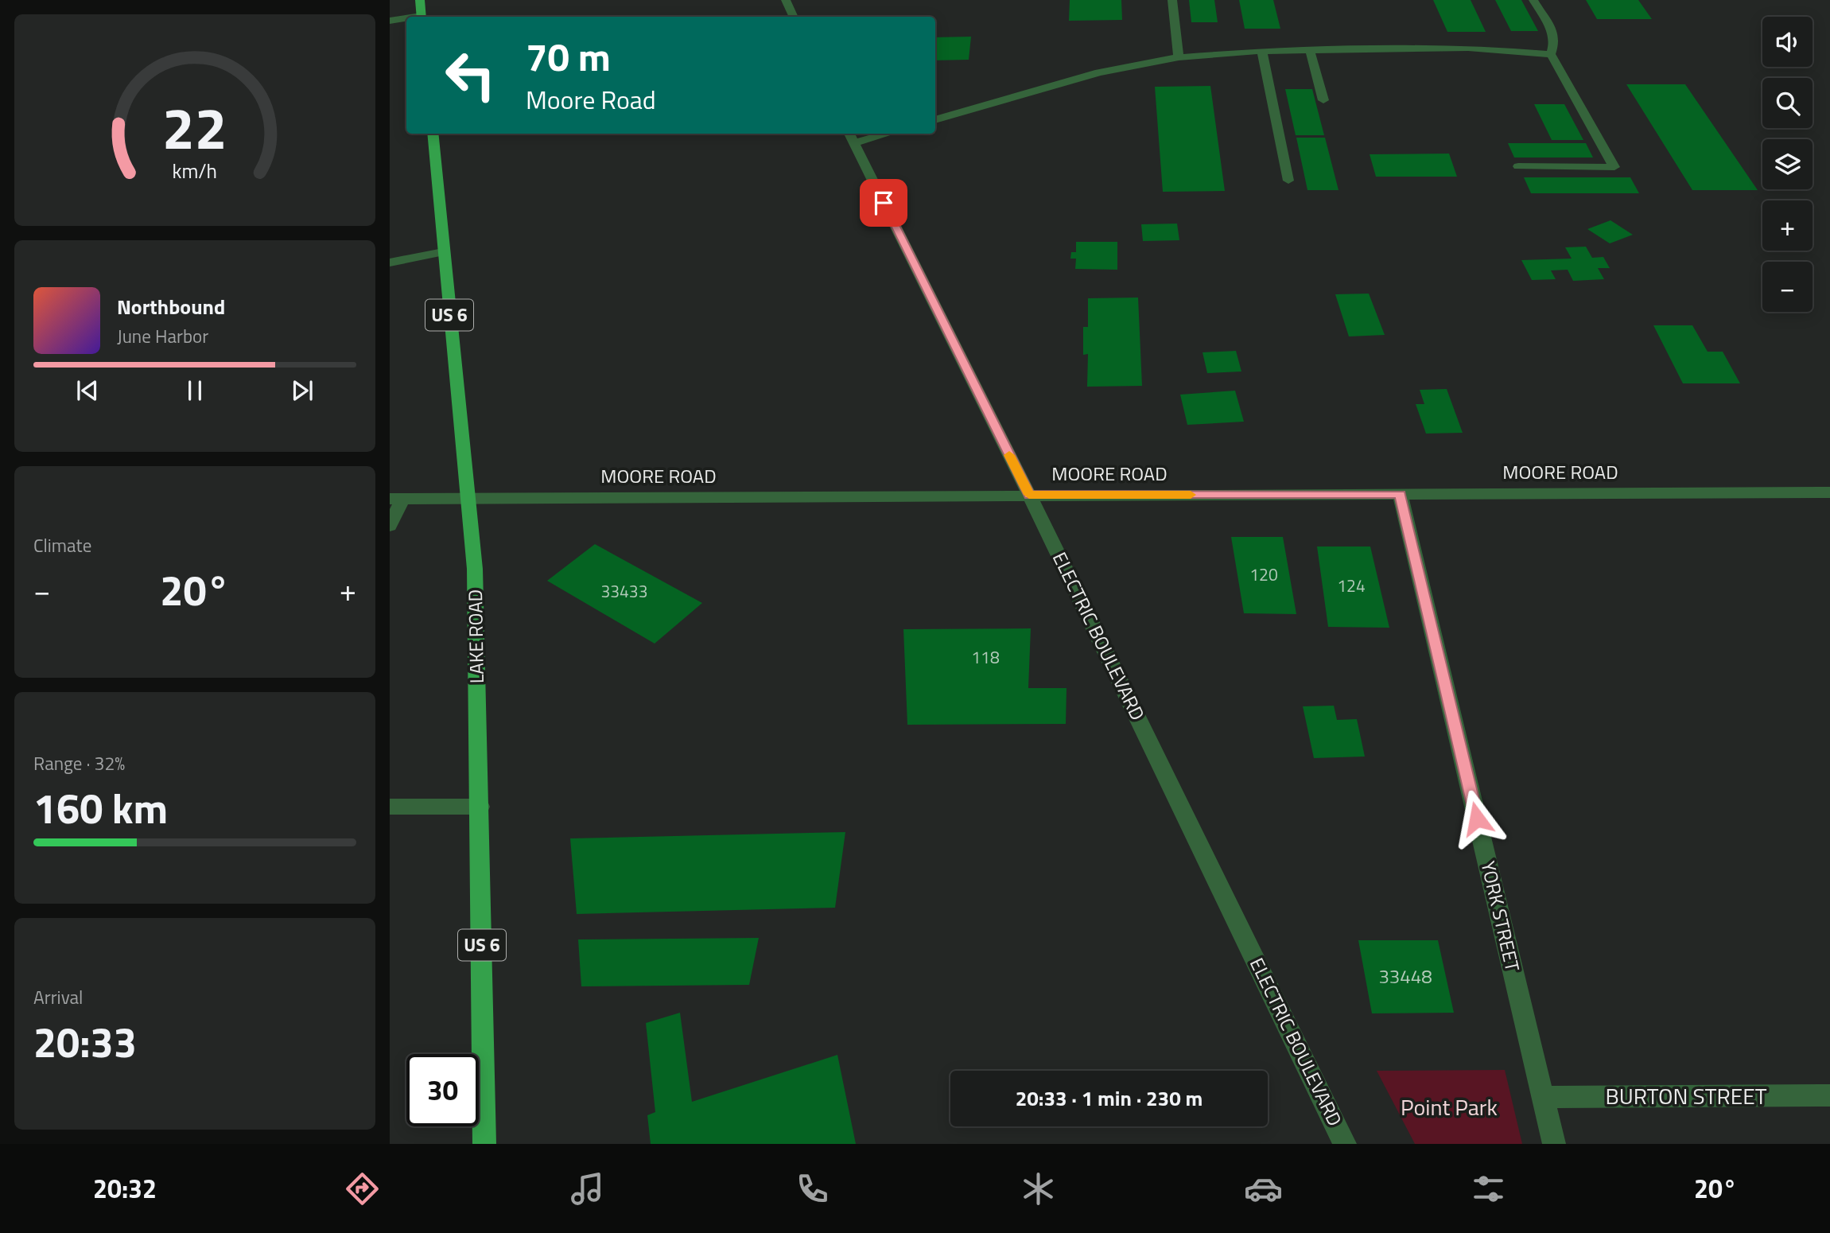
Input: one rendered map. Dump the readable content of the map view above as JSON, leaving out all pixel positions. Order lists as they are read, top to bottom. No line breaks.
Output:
{"streets":{"main road":["US 6","LAKE ROAD"],"street":["MOORE ROAD","ELECTRIC BOULEVARD","YORK STREET","BURTON STREET"]},"crossings":[["MOORE ROAD","LAKE ROAD"],["MOORE ROAD","ELECTRIC BOULEVARD"],["MOORE ROAD","YORK STREET"],["YORK STREET","BURTON STREET"]],"parks":["Point Park"],"house_numbers":["120","124","33433","118","33448"],"page":{"map_buttons":["+","−"],"turn":["70 m","Moore Road"],"song":["Northbound","June Harbor"],"tile":["Climate",["Range · 32%","160 km"],["Arrival","20:33"]],"heat":["−","20°","+"],"limit":"30","trip":"20:33 · 1 min · 230 m","tabs":["20:32","20°"],"gauge":["22","km/h"]}}
